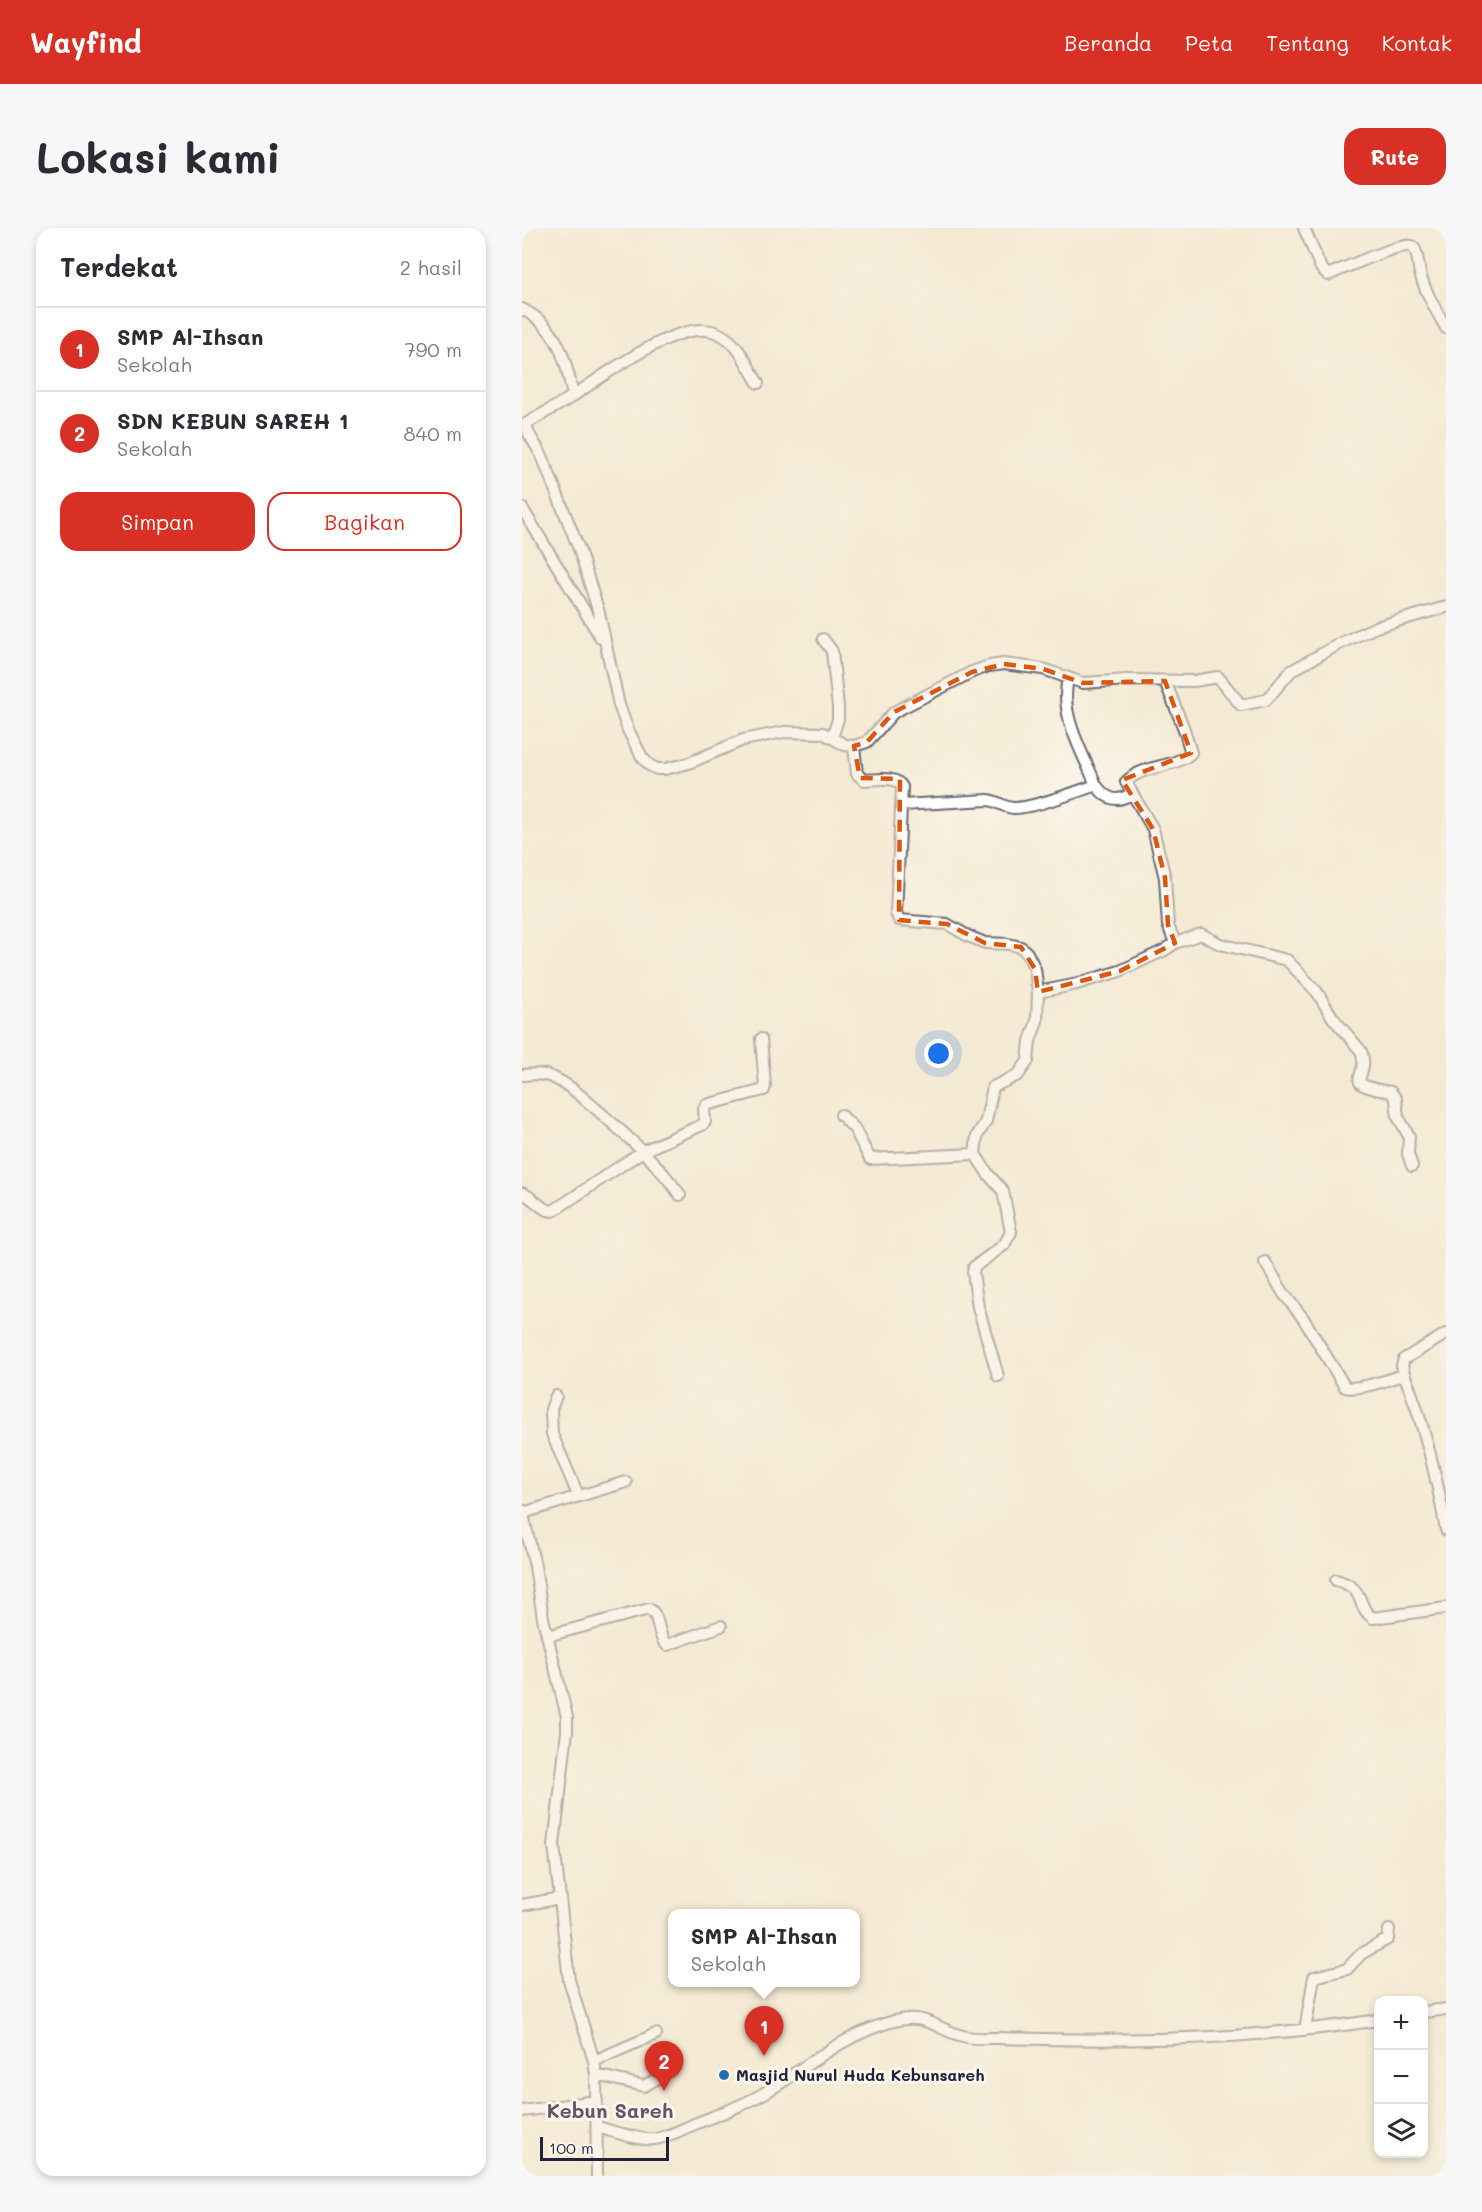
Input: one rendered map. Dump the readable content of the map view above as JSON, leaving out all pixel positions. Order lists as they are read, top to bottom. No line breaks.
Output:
{"districts":["Kebun Sareh"],"places":["Masjid Nurul Huda Kebunsareh"],"scale_bar":"100 m","page":{"header":"Wayfind","nav":["Beranda","Peta","Tentang","Kontak"],"buttons":["Rute",["Simpan","Bagikan"]],"title":"Lokasi kami","heading":["Terdekat","2 hasil"],"list":[{"mark":"1","name":"SMP Al-Ihsan","note":"Sekolah","value":"790 m"},{"mark":"2","name":"SDN KEBUN SAREH 1","note":"Sekolah","value":"840 m"}],"popup":["SMP Al-Ihsan","Sekolah"],"map_buttons":["+","−"],"pins":["1","2"],"scale":"100 m"}}
